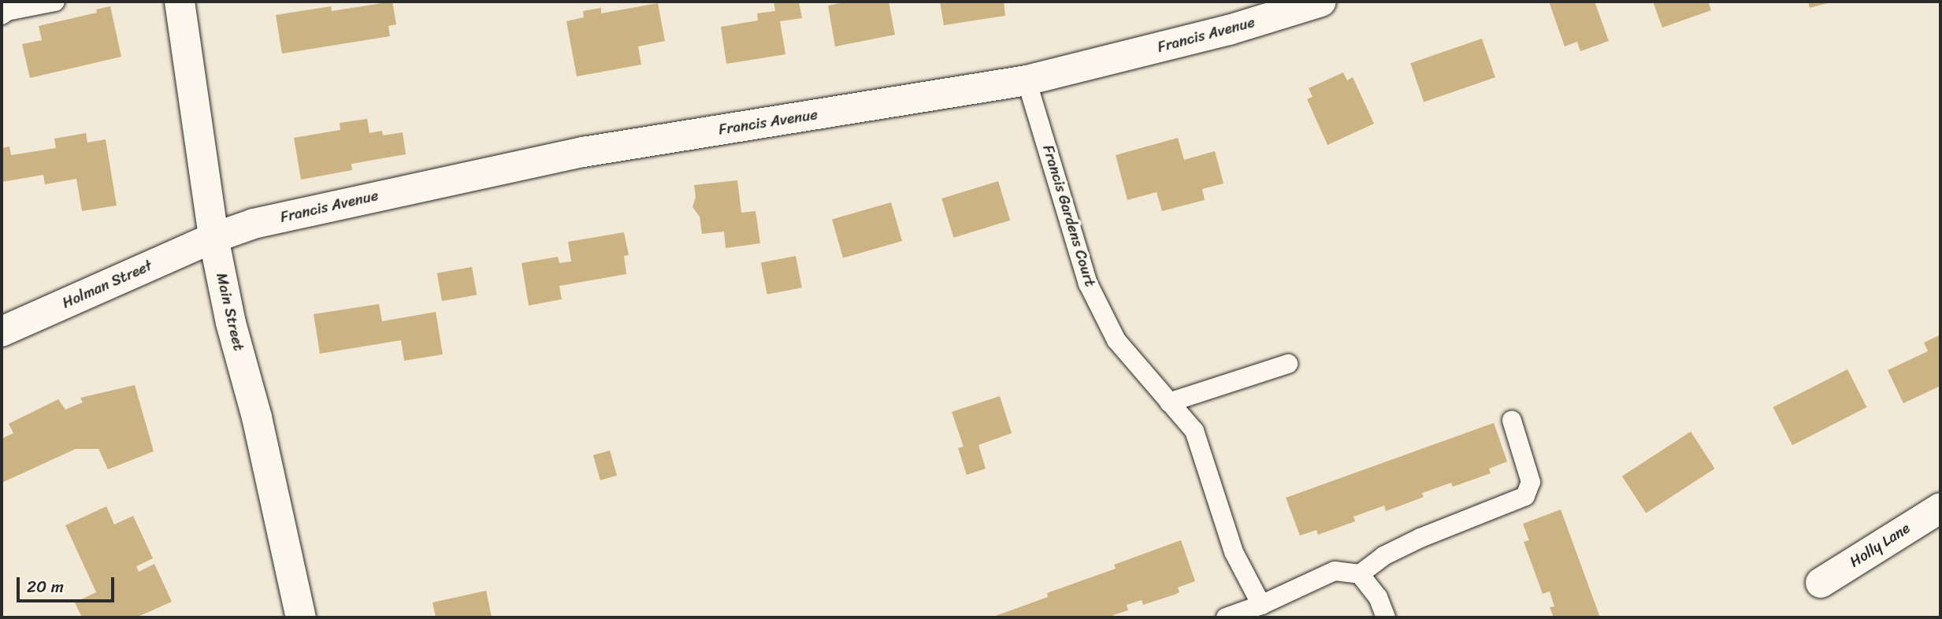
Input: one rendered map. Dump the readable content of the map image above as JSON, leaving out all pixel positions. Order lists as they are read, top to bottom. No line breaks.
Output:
{"streets":{"street":["Francis Avenue","Holman Street","Main Street","Holly Lane"],"lane":["Francis Gardens Court"]},"crossings":[["Francis Avenue","Francis Gardens Court"],["Francis Avenue","Holman Street"],["Francis Avenue","Main Street"],["Holman Street","Main Street"]],"scale_bar":"20 m"}
